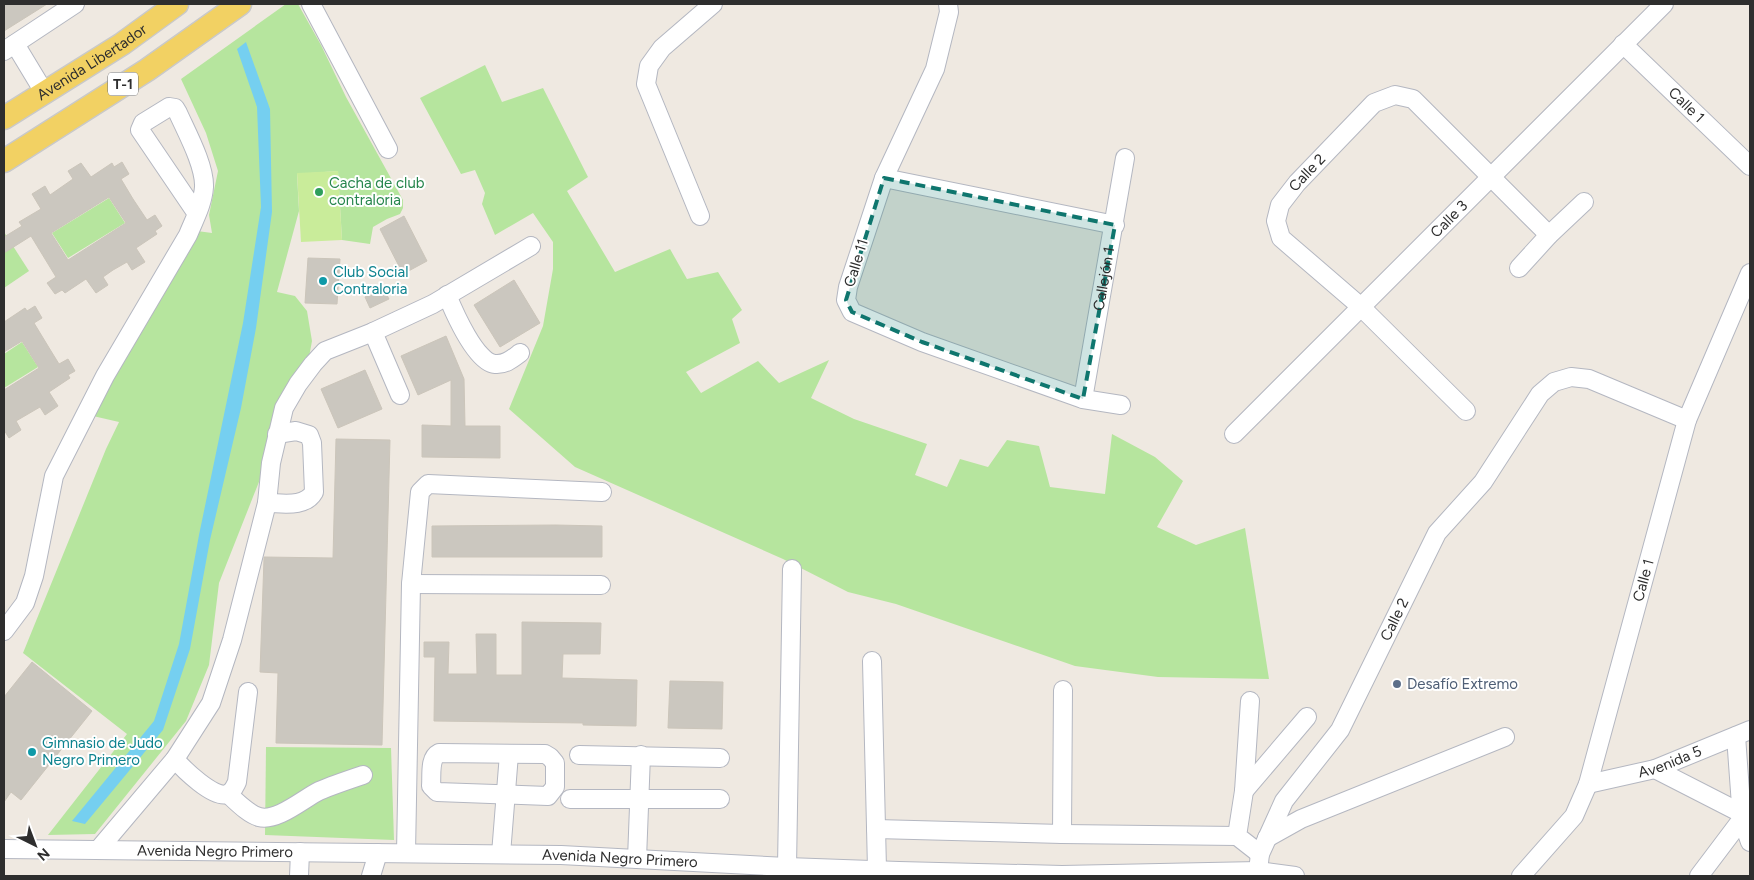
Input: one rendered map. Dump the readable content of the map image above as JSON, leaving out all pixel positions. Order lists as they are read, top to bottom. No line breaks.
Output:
{"streets":{"main road":["Avenida Libertador","T-1"],"street":["Calle 1","Calle 2","Calle 3","Calle 11","Callejón 1","Avenida 5","Avenida Negro Primero"]},"crossings":[["Calle 1","Calle 2"],["Calle 1","Calle 3"],["Calle 1","Avenida 5"],["Calle 2","Calle 3"],["Calle 2","Avenida Negro Primero"],["Calle 11","Callejón 1"]],"places":["Cacha de club contraloria","Club Social Contraloria","Desafío Extremo","Gimnasio de Judo Negro Primero"],"north":"bottom right"}
